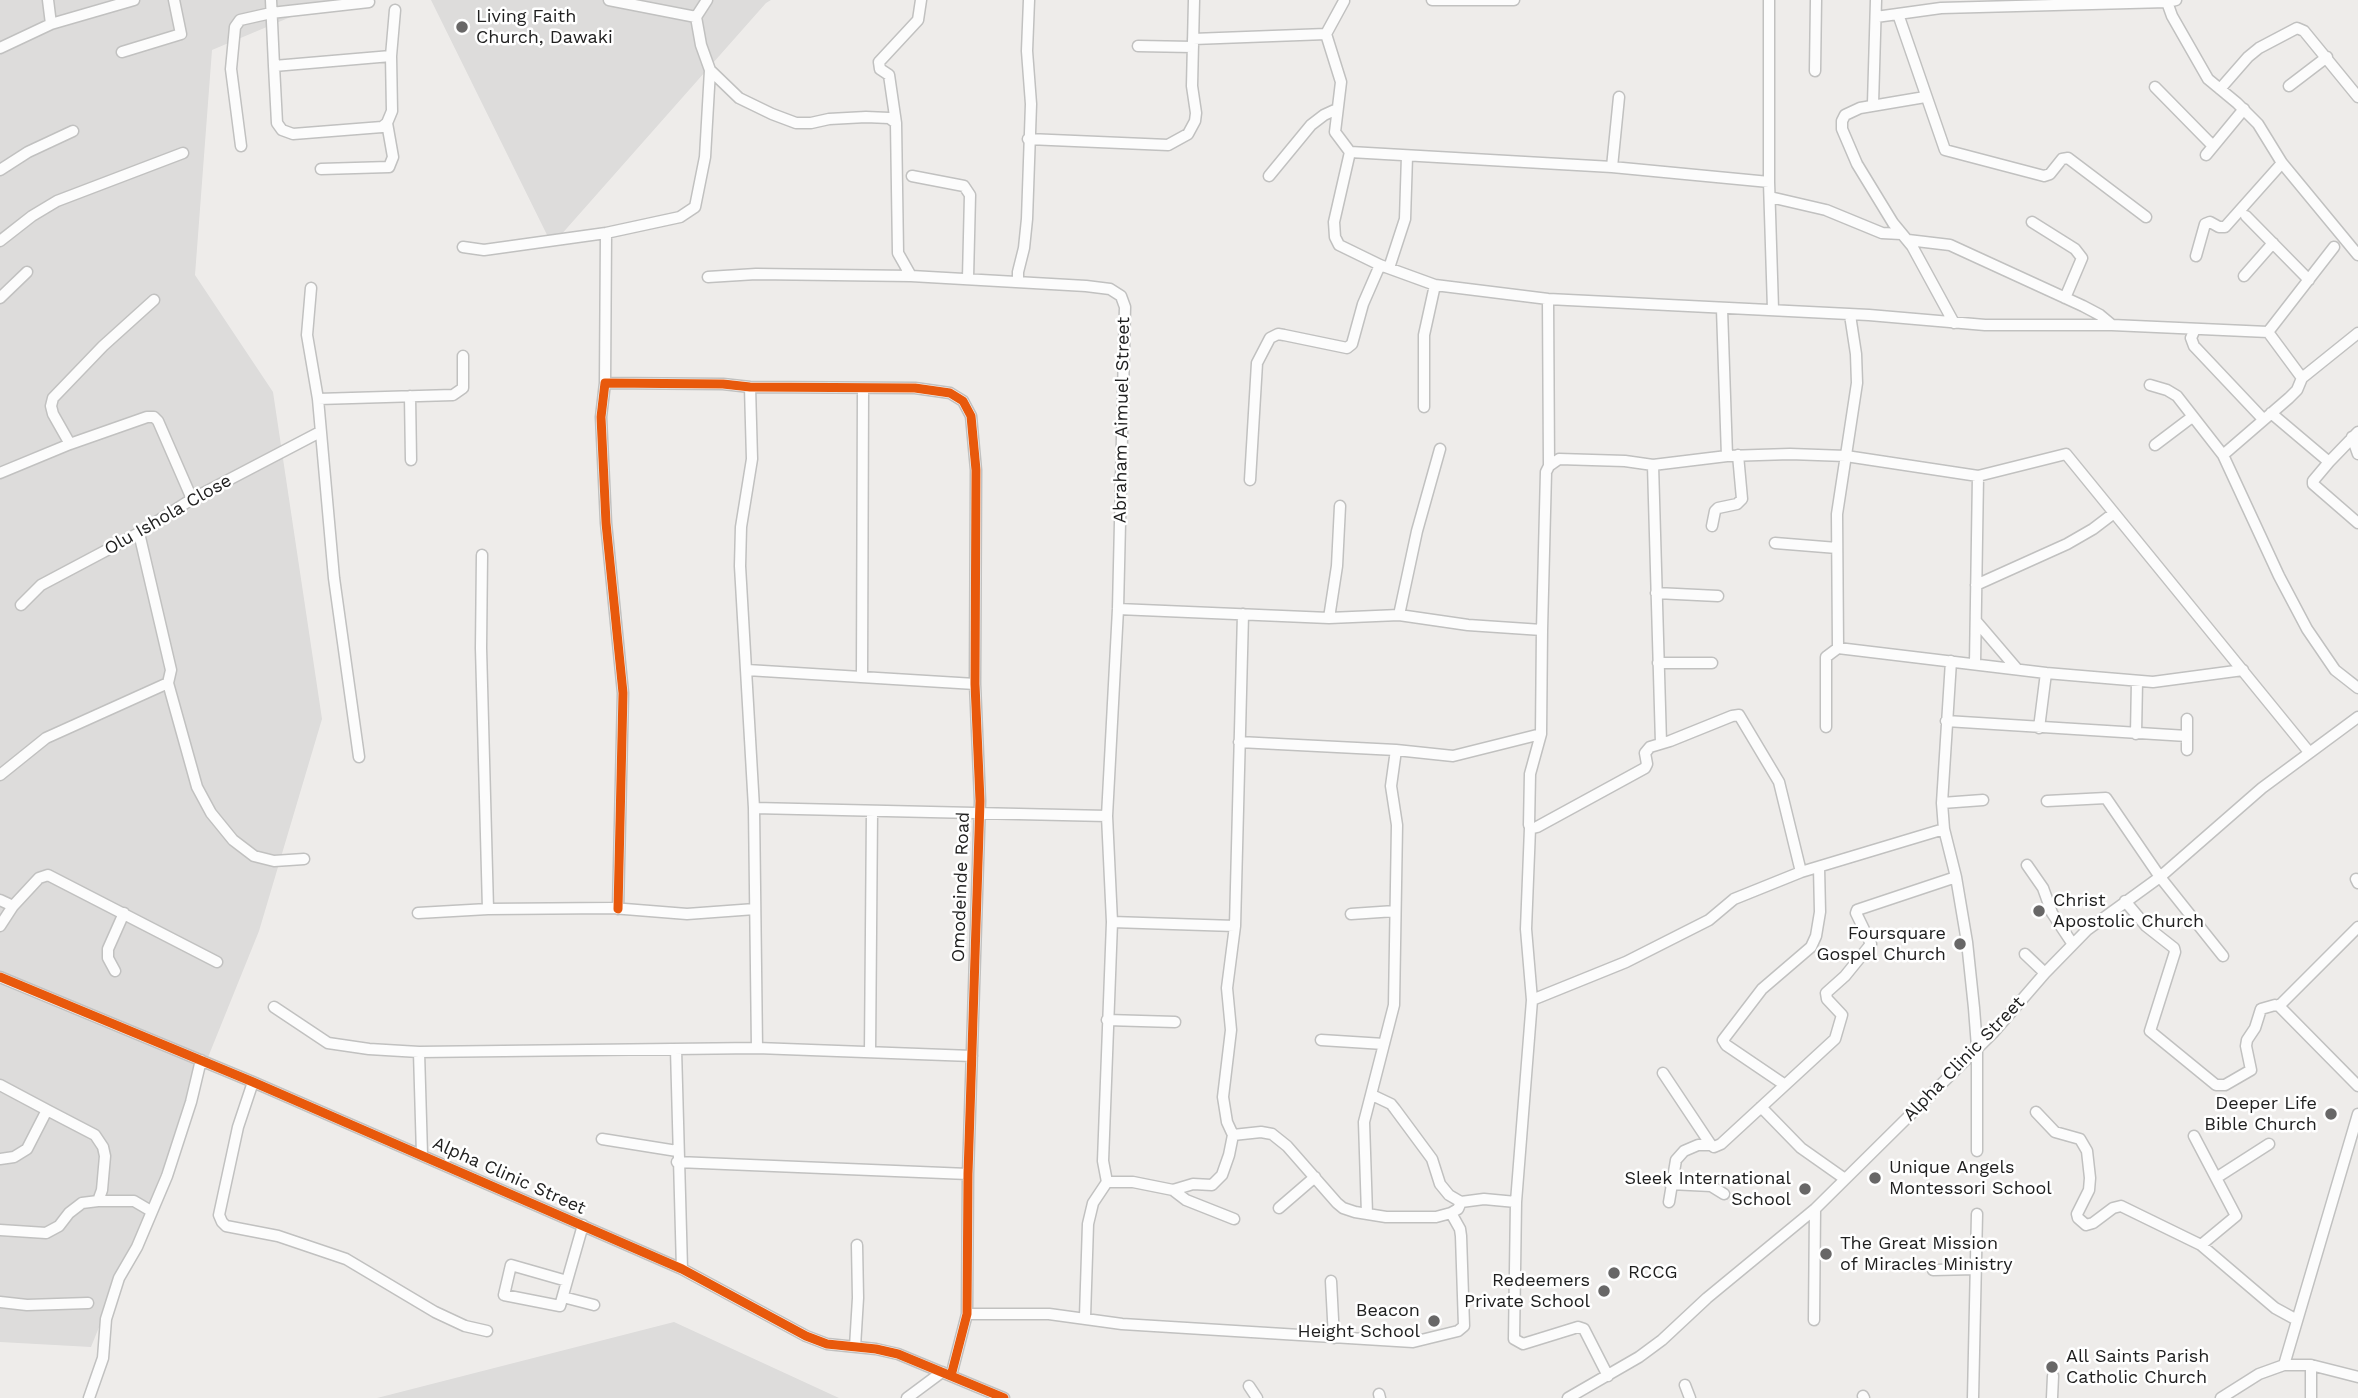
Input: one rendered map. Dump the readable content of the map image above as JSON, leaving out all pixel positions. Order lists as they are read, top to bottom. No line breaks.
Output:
{"streets":{"street":["Abraham Aimuel Street","Olu Ishola Close","Omodeinde Road","Alpha Clinic Street"]},"crossings":[["Omodeinde Road","Alpha Clinic Street"]],"places":["Living Faith Church, Dawaki","Christ Apostolic Church","Foursquare Gospel Church","Deeper Life Bible Church","Unique Angels Montessori School","Sleek International School","The Great Mission of Miracles Ministry","RCCG","Redeemers Private School","Beacon Height School","All Saints Parish Catholic Church"]}
